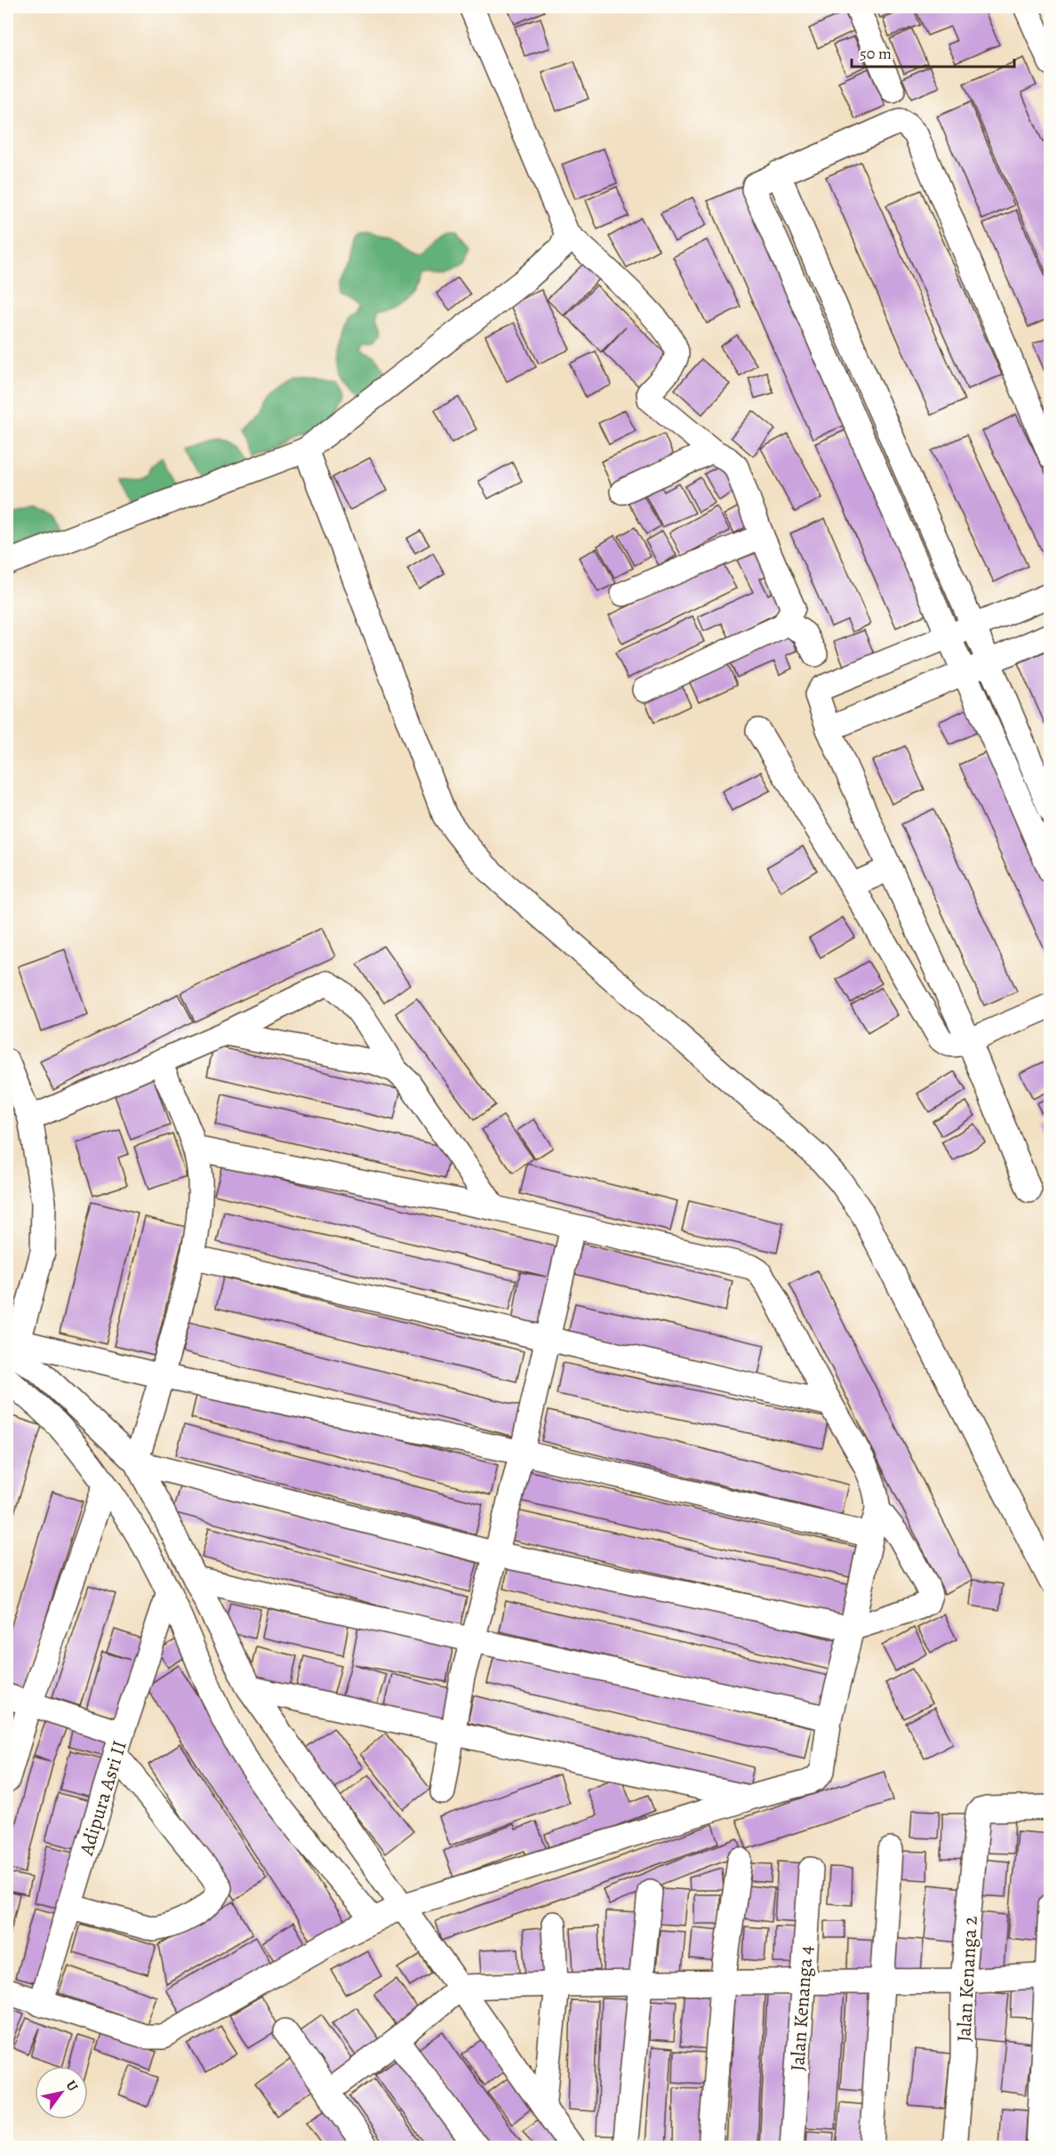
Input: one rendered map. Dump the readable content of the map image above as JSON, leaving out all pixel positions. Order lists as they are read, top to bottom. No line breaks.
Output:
{"streets":{"street":["Adipura Asri II","Jalan Kenanga 2","Jalan Kenanga 4"]},"scale_bar":"50 m","north":"top right"}
